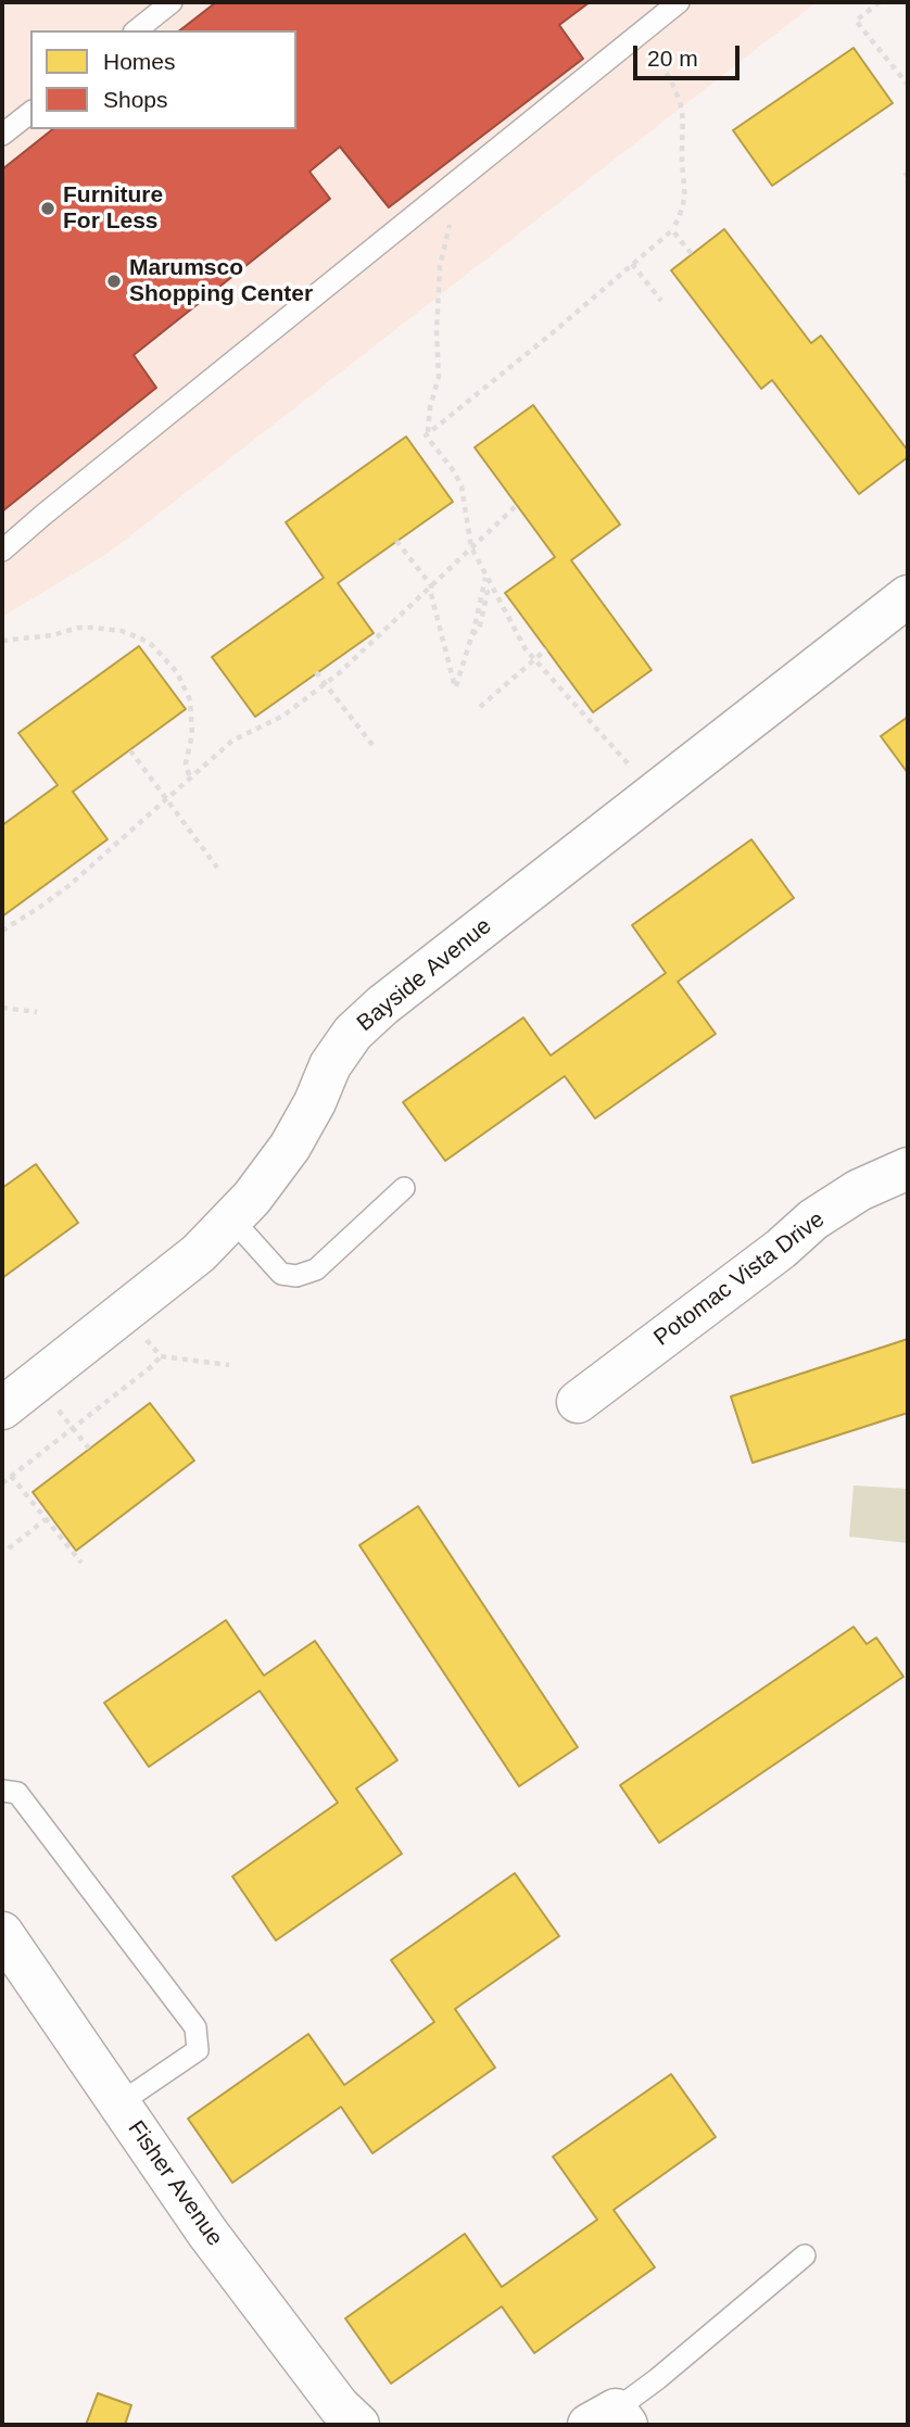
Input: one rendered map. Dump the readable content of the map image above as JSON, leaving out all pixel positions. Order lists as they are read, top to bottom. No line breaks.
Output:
{"streets":{"street":["Bayside Avenue","Potomac Vista Drive","Fisher Avenue"]},"places":["Furniture For Less","Marumsco Shopping Center"],"legend":["Homes","Shops"],"scale_bar":"20 m"}
